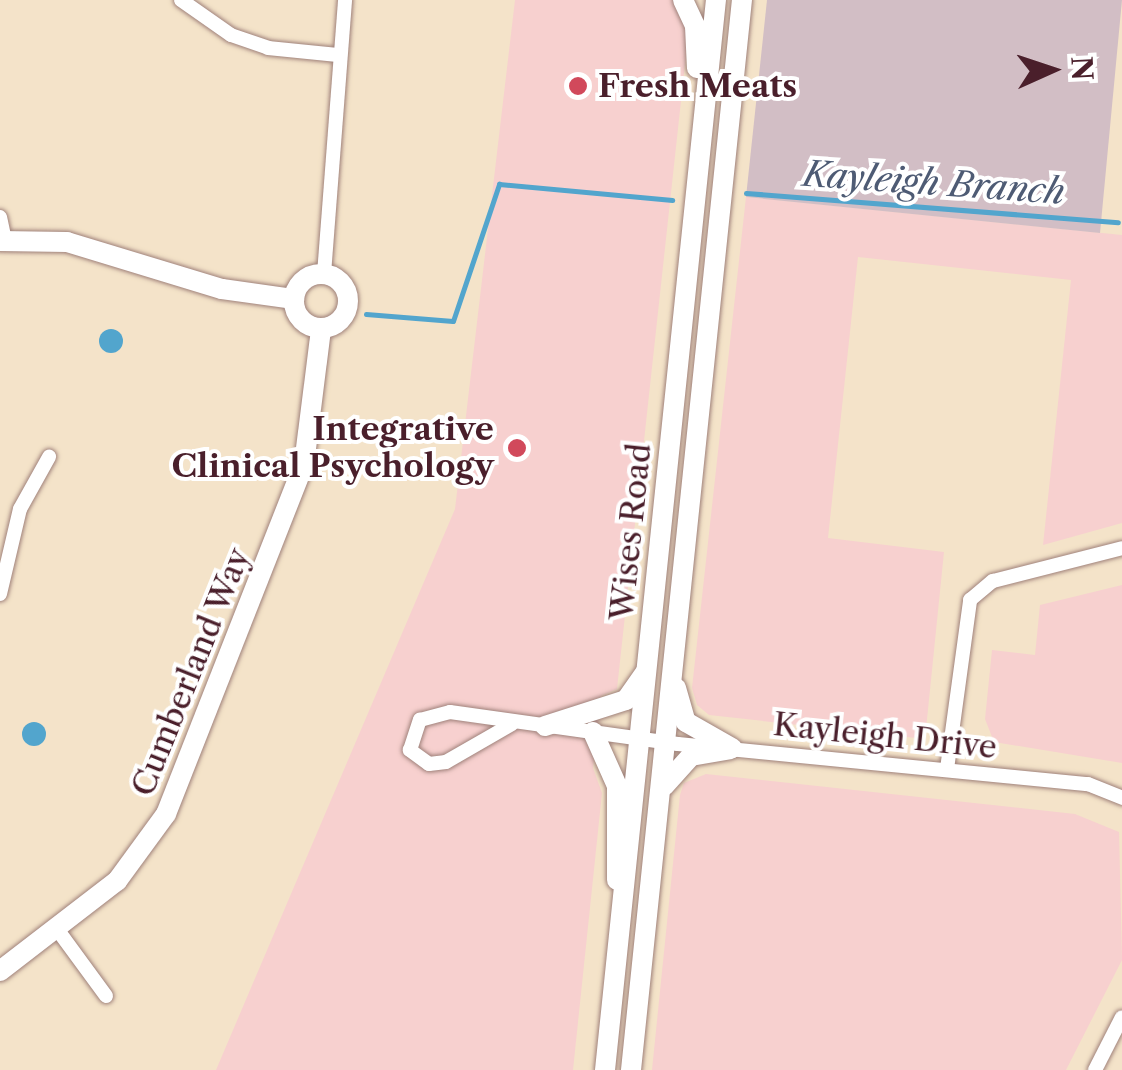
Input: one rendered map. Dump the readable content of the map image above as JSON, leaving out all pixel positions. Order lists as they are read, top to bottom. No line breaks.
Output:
{"streets":{"main road":["Wises Road","Cumberland Way"],"street":["Kayleigh Drive"]},"crossings":[["Wises Road","Kayleigh Drive"]],"water":["Kayleigh Branch"],"places":["Fresh Meats","Integrative Clinical Psychology"],"north":"right"}
